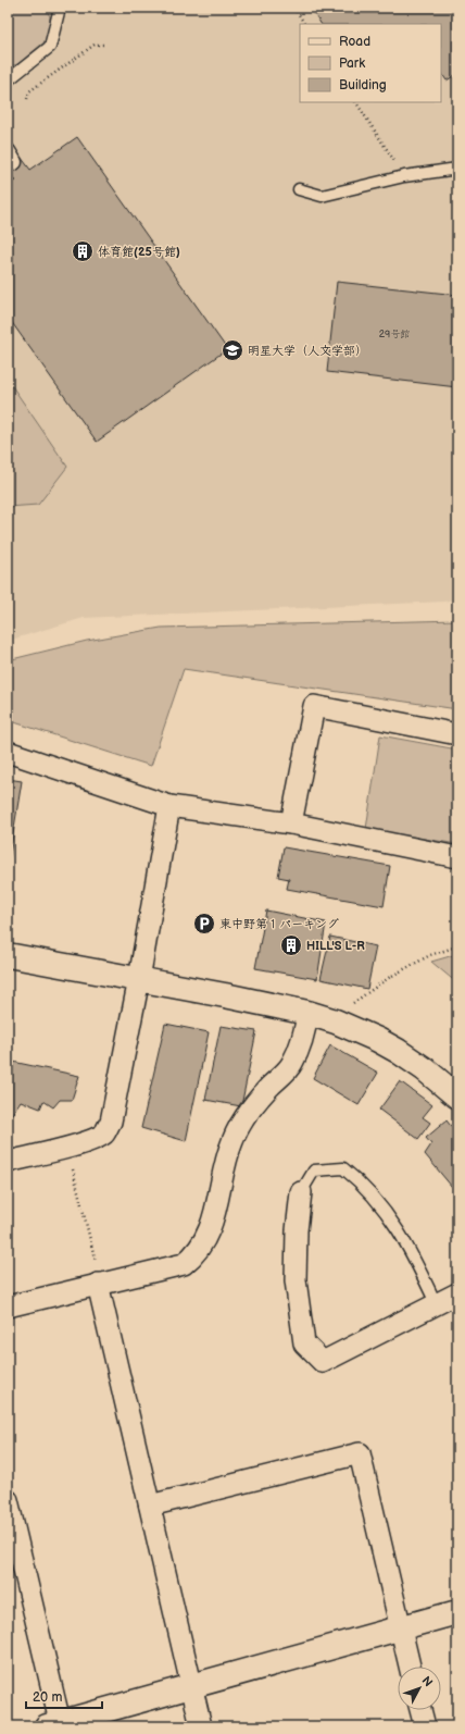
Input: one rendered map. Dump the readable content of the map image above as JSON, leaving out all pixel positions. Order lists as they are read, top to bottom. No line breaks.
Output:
{"places":{"building":["体育館(25号館)","HILL'S L-R"],"school or university":["明星大学（人文学部）"],"parking":["東中野第１パーキング"]},"house_numbers":["29号館"],"legend":["Road","Park","Building"],"scale_bar":"20 m","north":"top right"}
